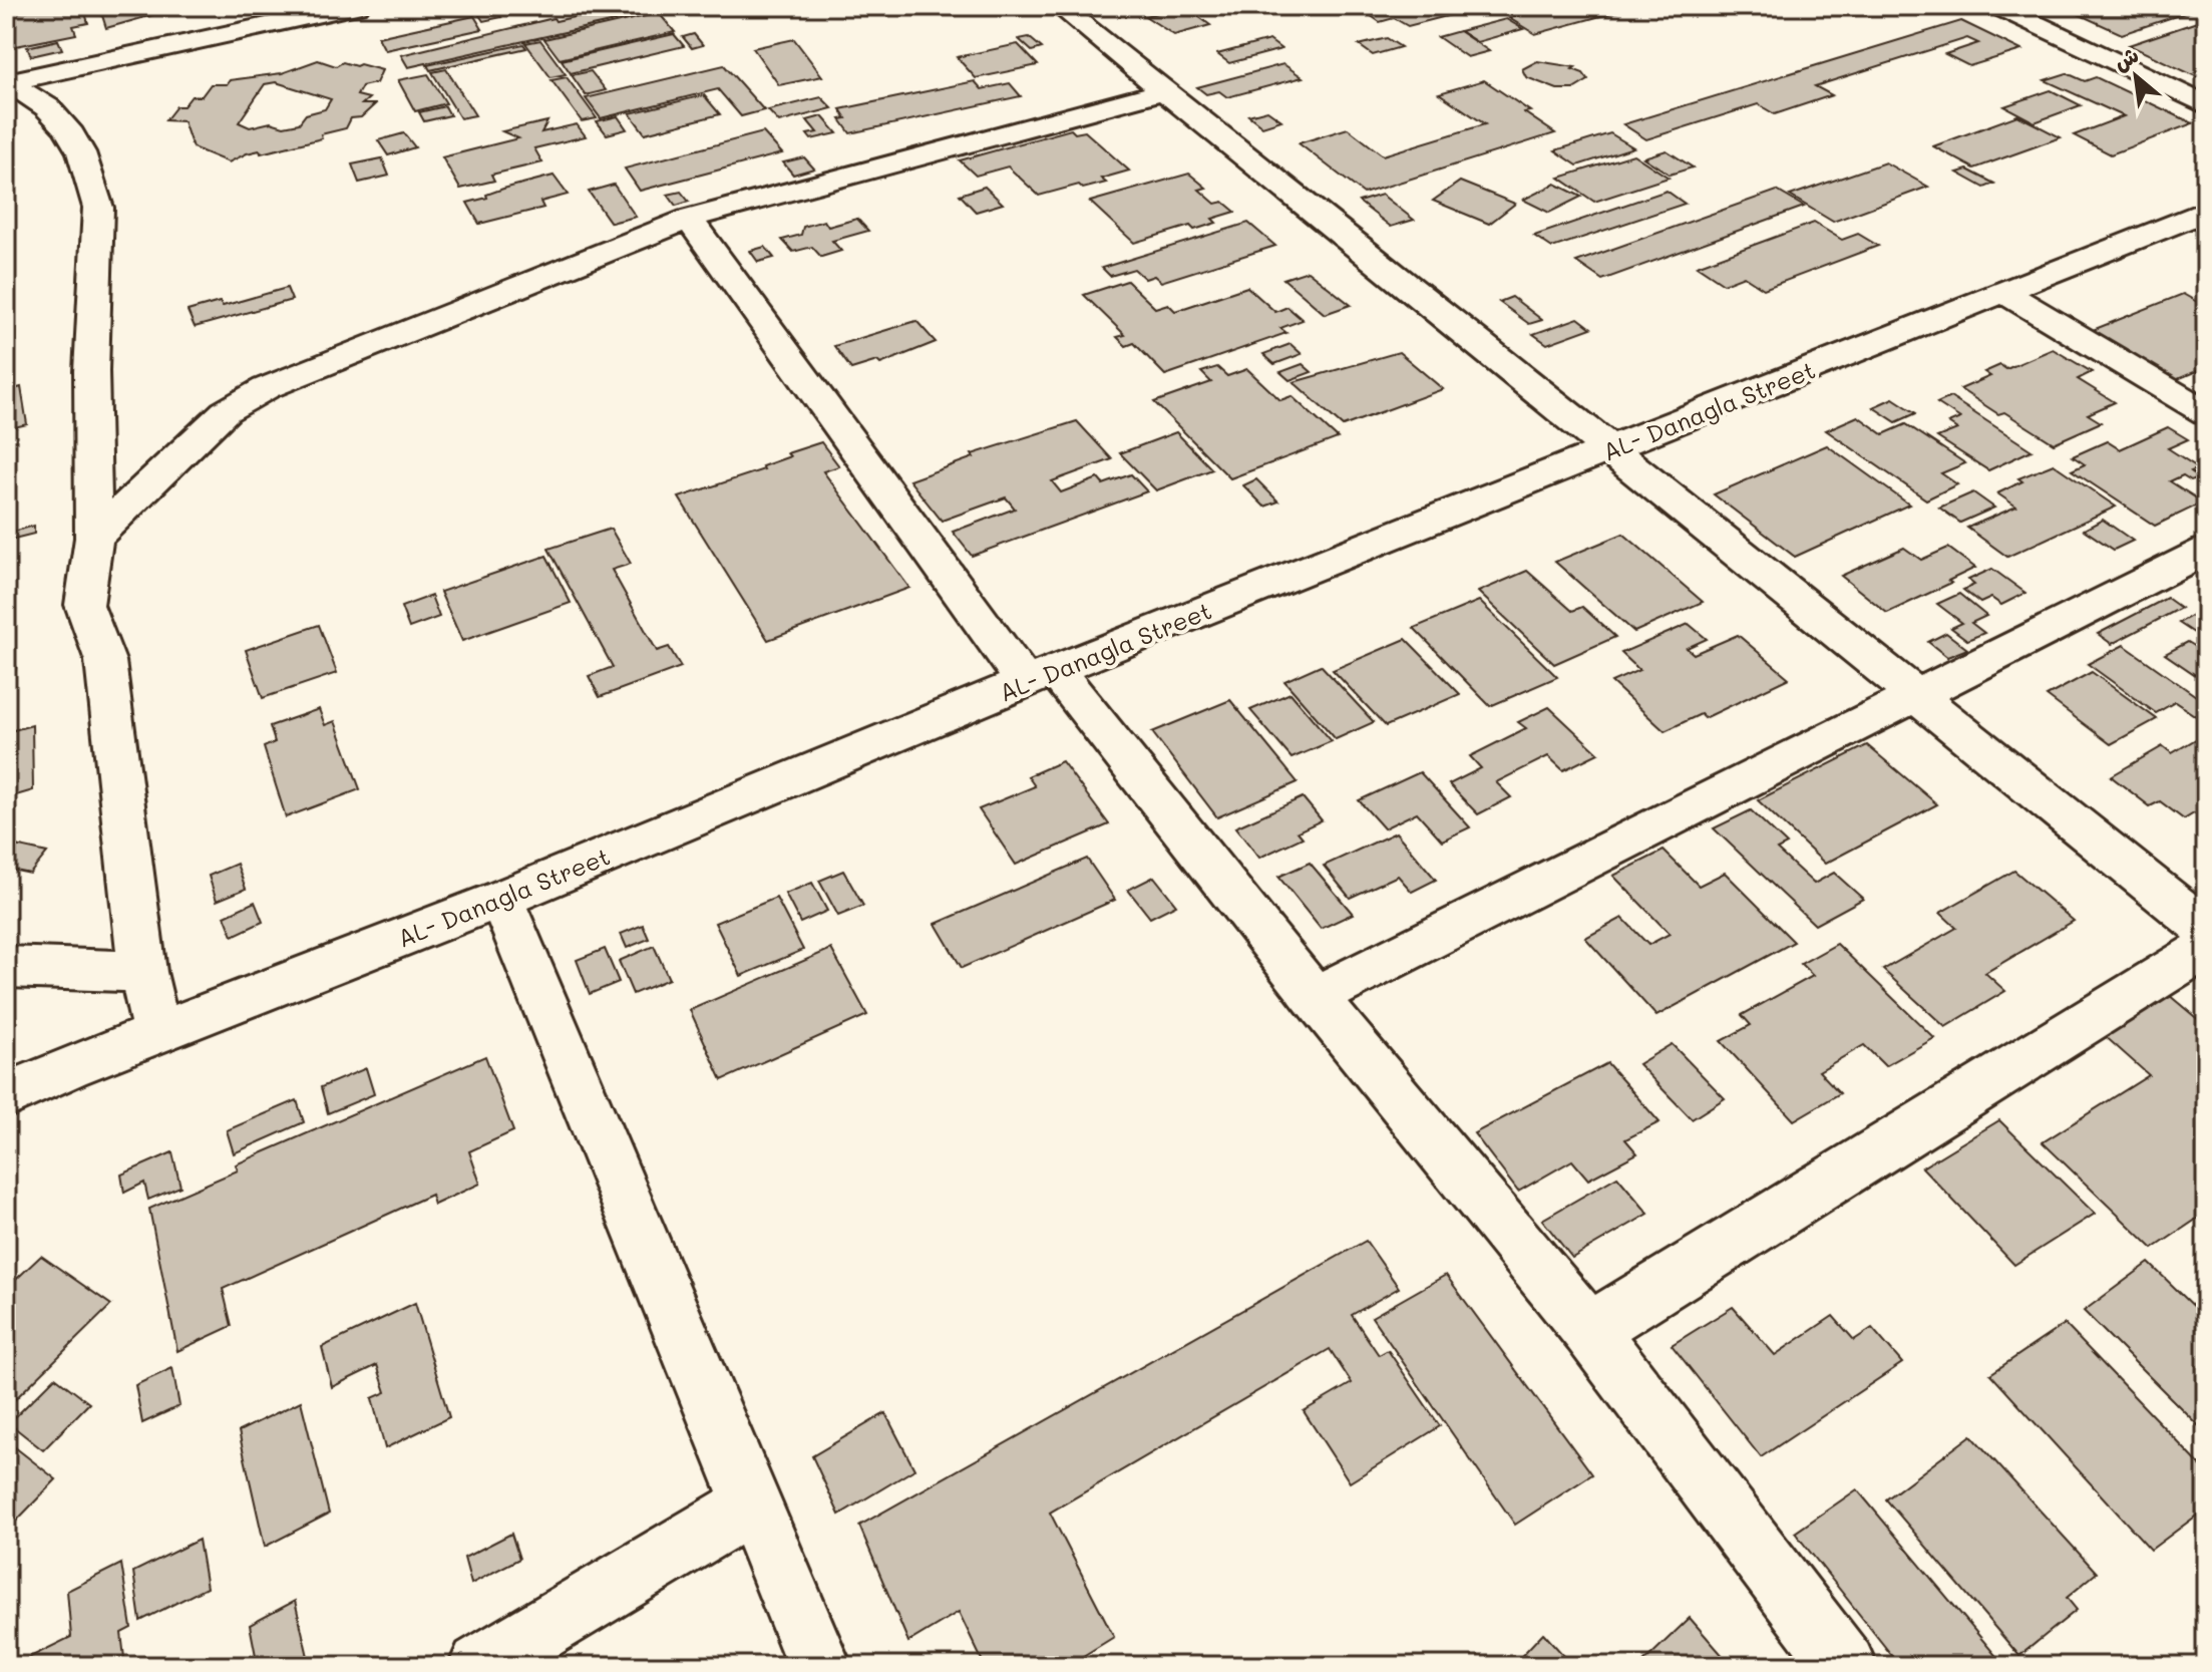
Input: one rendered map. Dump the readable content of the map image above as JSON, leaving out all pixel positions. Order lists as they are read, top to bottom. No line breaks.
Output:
{"streets":{"street":["AL- Danagla Street"]},"north":"top left"}
